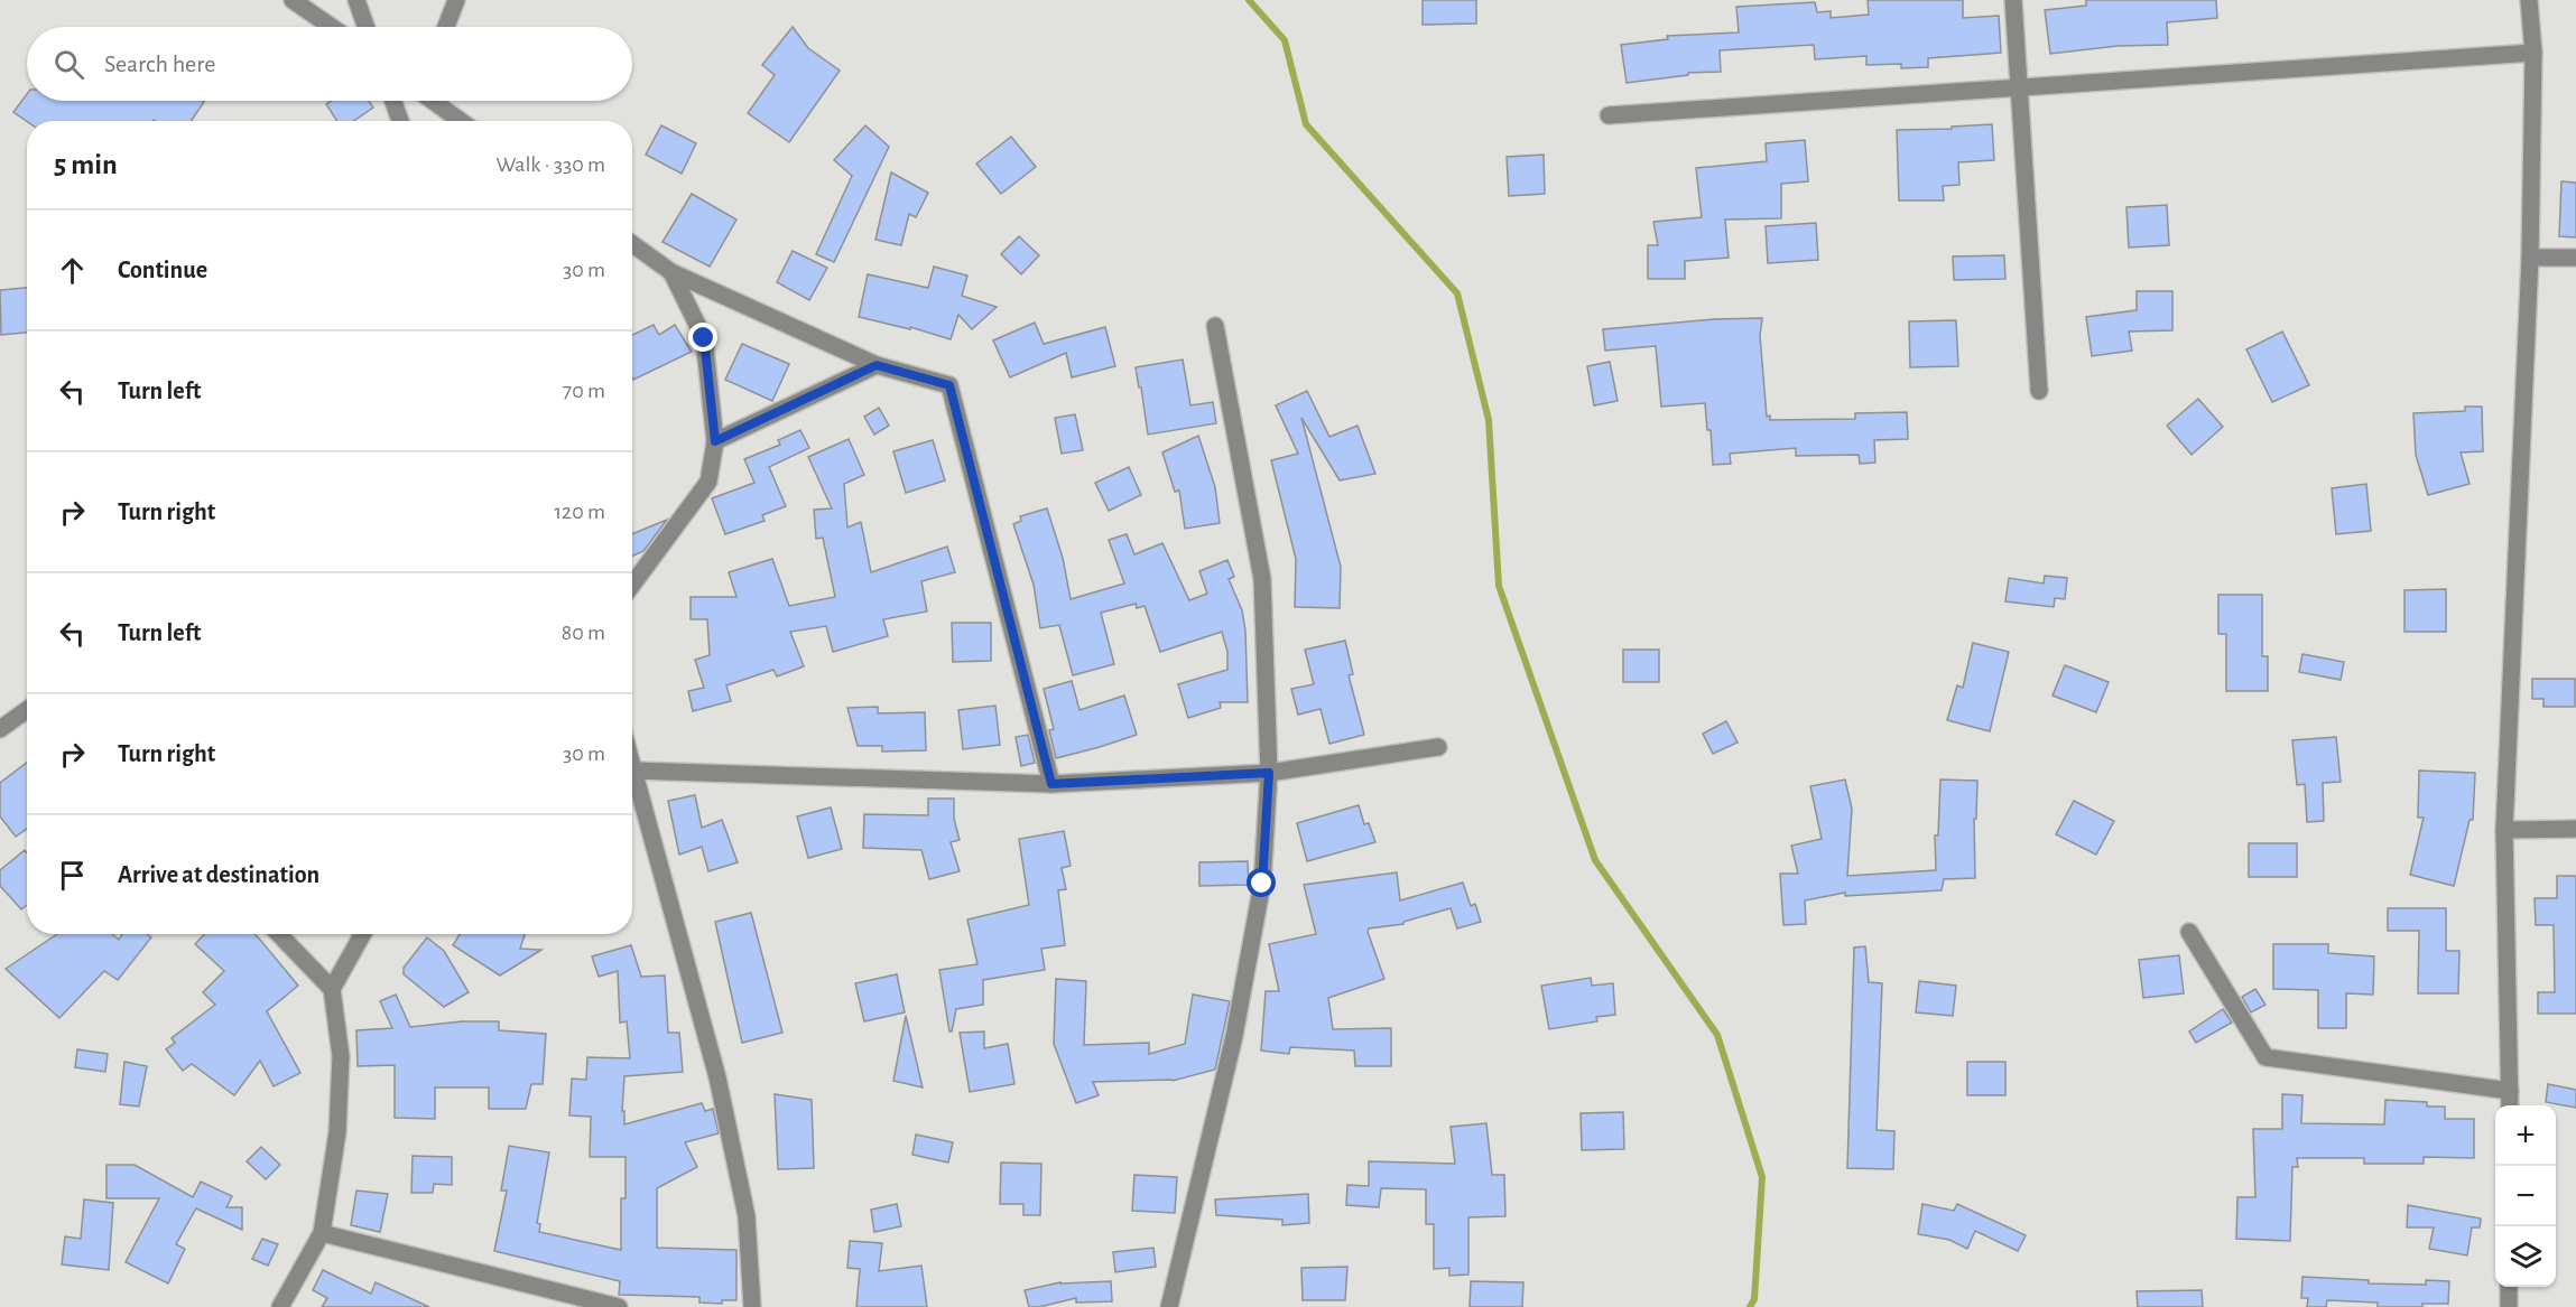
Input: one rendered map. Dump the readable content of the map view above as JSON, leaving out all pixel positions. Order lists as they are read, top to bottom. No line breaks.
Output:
{"page":{"search":"Search here","heading":["5 min","Walk · 330 m"],"list":[["Continue","30 m"],["Turn left","70 m"],["Turn right","120 m"],["Turn left","80 m"],["Turn right","30 m"],"Arrive at destination"],"map_buttons":["+","−"]}}
